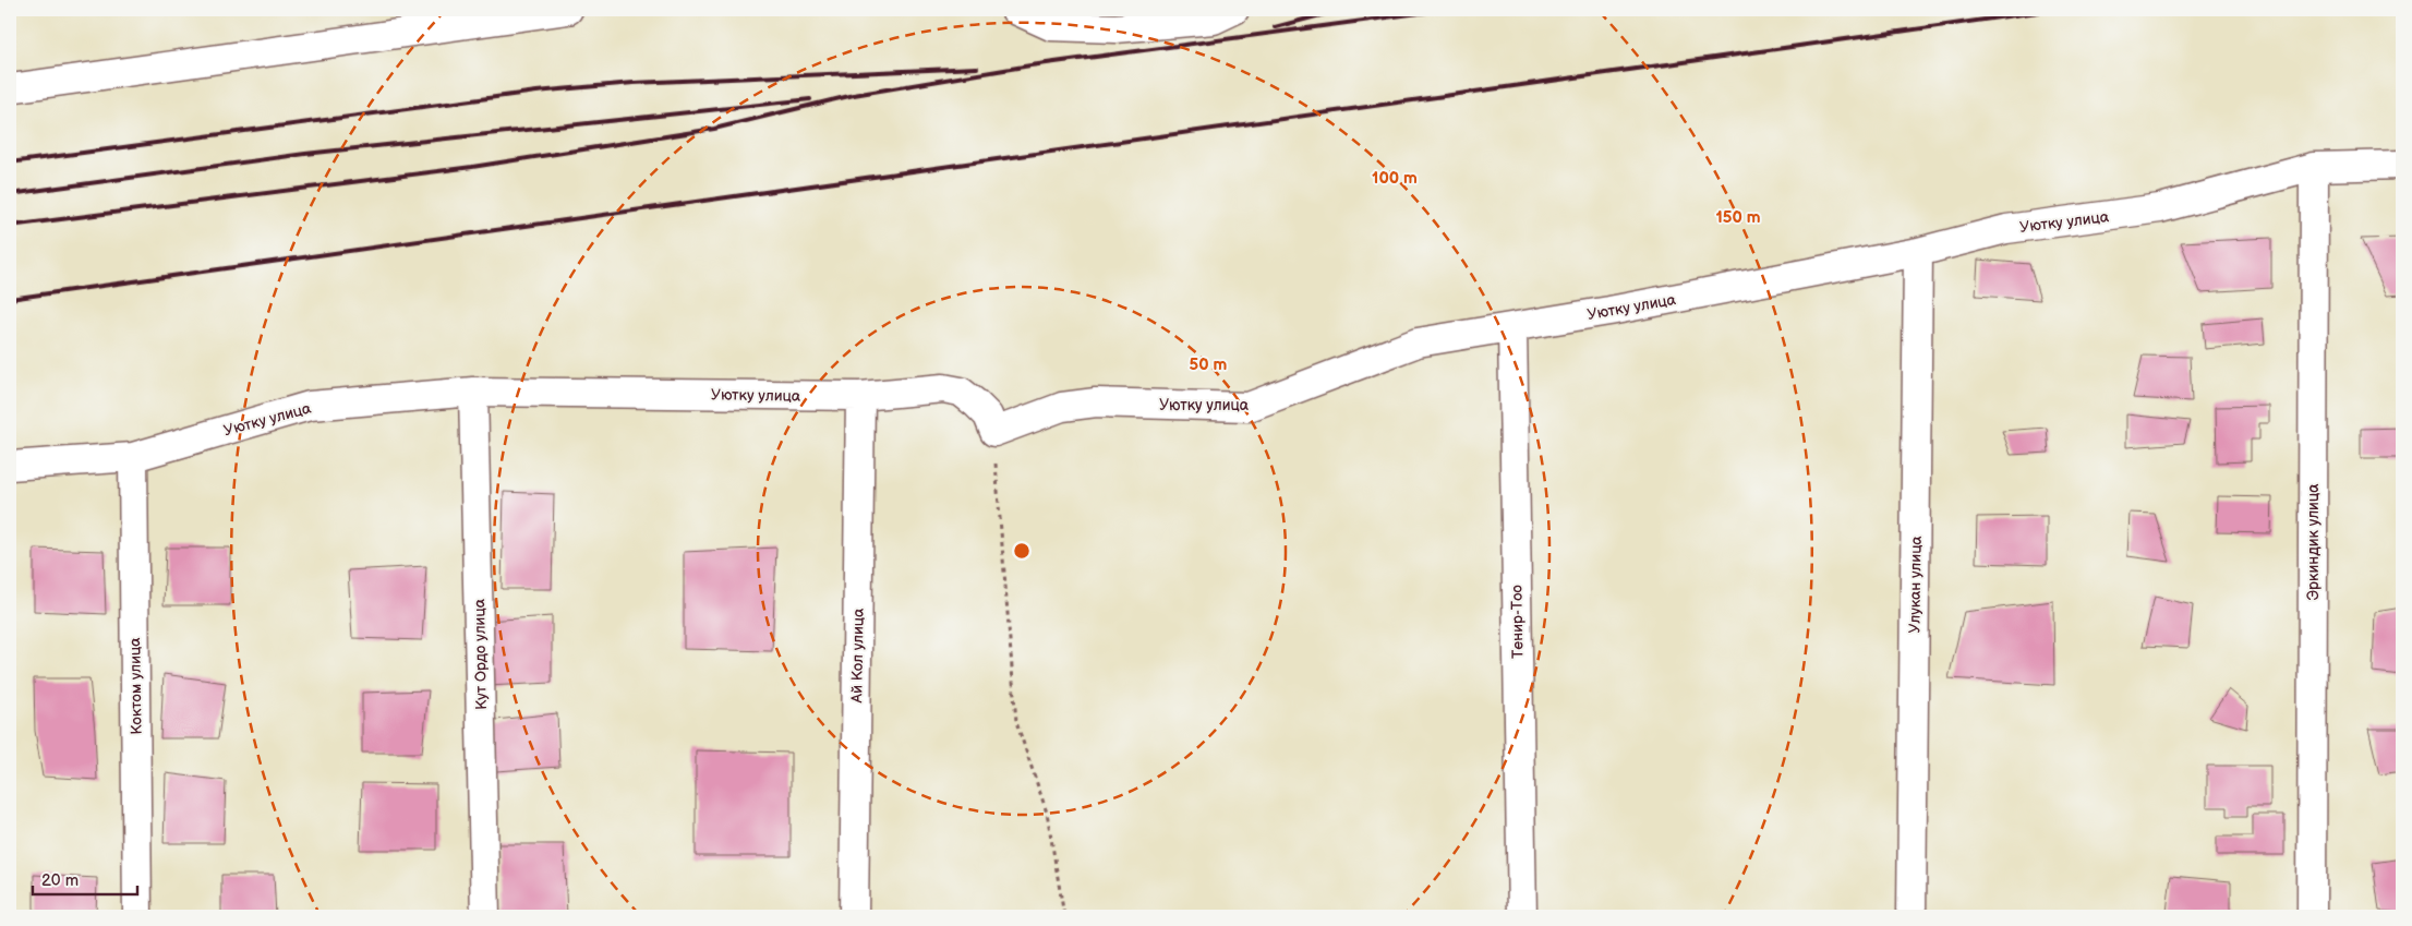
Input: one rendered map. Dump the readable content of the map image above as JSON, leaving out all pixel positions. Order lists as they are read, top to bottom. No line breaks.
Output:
{"streets":{"street":["Уютку улица","Эркиндик улица","Улукан улица","Тенир-Тоо","Кут Ордо улица","Ай Кол улица","Коктом улица"]},"crossings":[["Уютку улица","Эркиндик улица"],["Уютку улица","Улукан улица"],["Уютку улица","Тенир-Тоо"],["Уютку улица","Кут Ордо улица"],["Уютку улица","Ай Кол улица"],["Уютку улица","Коктом улица"]],"scale_bar":"20 m","rings":["100 m","150 m","50 m"]}
